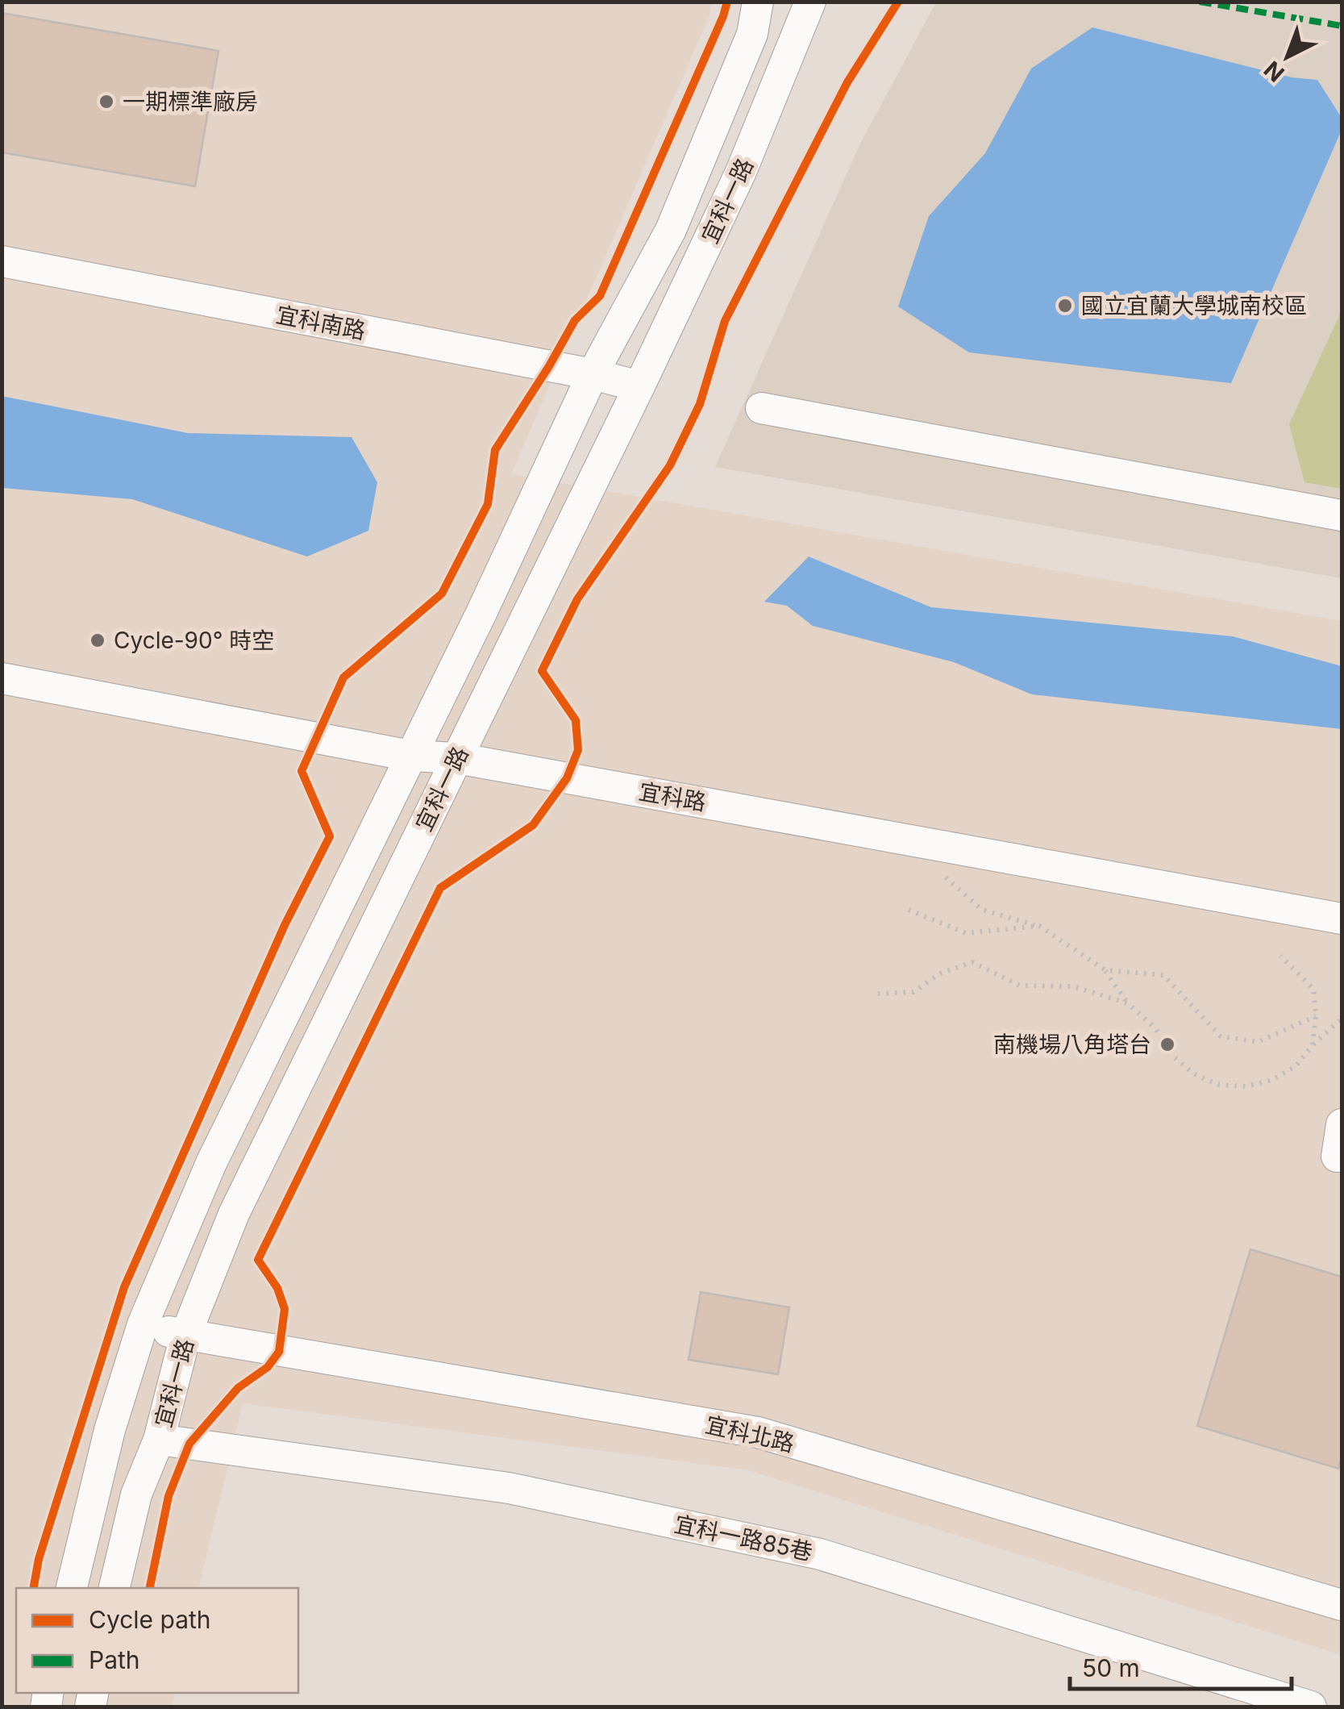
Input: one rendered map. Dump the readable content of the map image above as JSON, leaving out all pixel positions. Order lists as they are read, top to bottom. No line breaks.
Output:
{"streets":{"street":["宜科一路","宜科南路","宜科路","宜科北路","宜科一路85巷"]},"crossings":[["宜科一路","宜科南路"],["宜科一路","宜科路"],["宜科一路","宜科北路"],["宜科一路","宜科一路85巷"]],"places":["一期標準廠房","國立宜蘭大學城南校區","Cycle-90° 時空","南機場八角塔台"],"legend":["Cycle path","Path"],"scale_bar":"50 m","north":"bottom left"}
